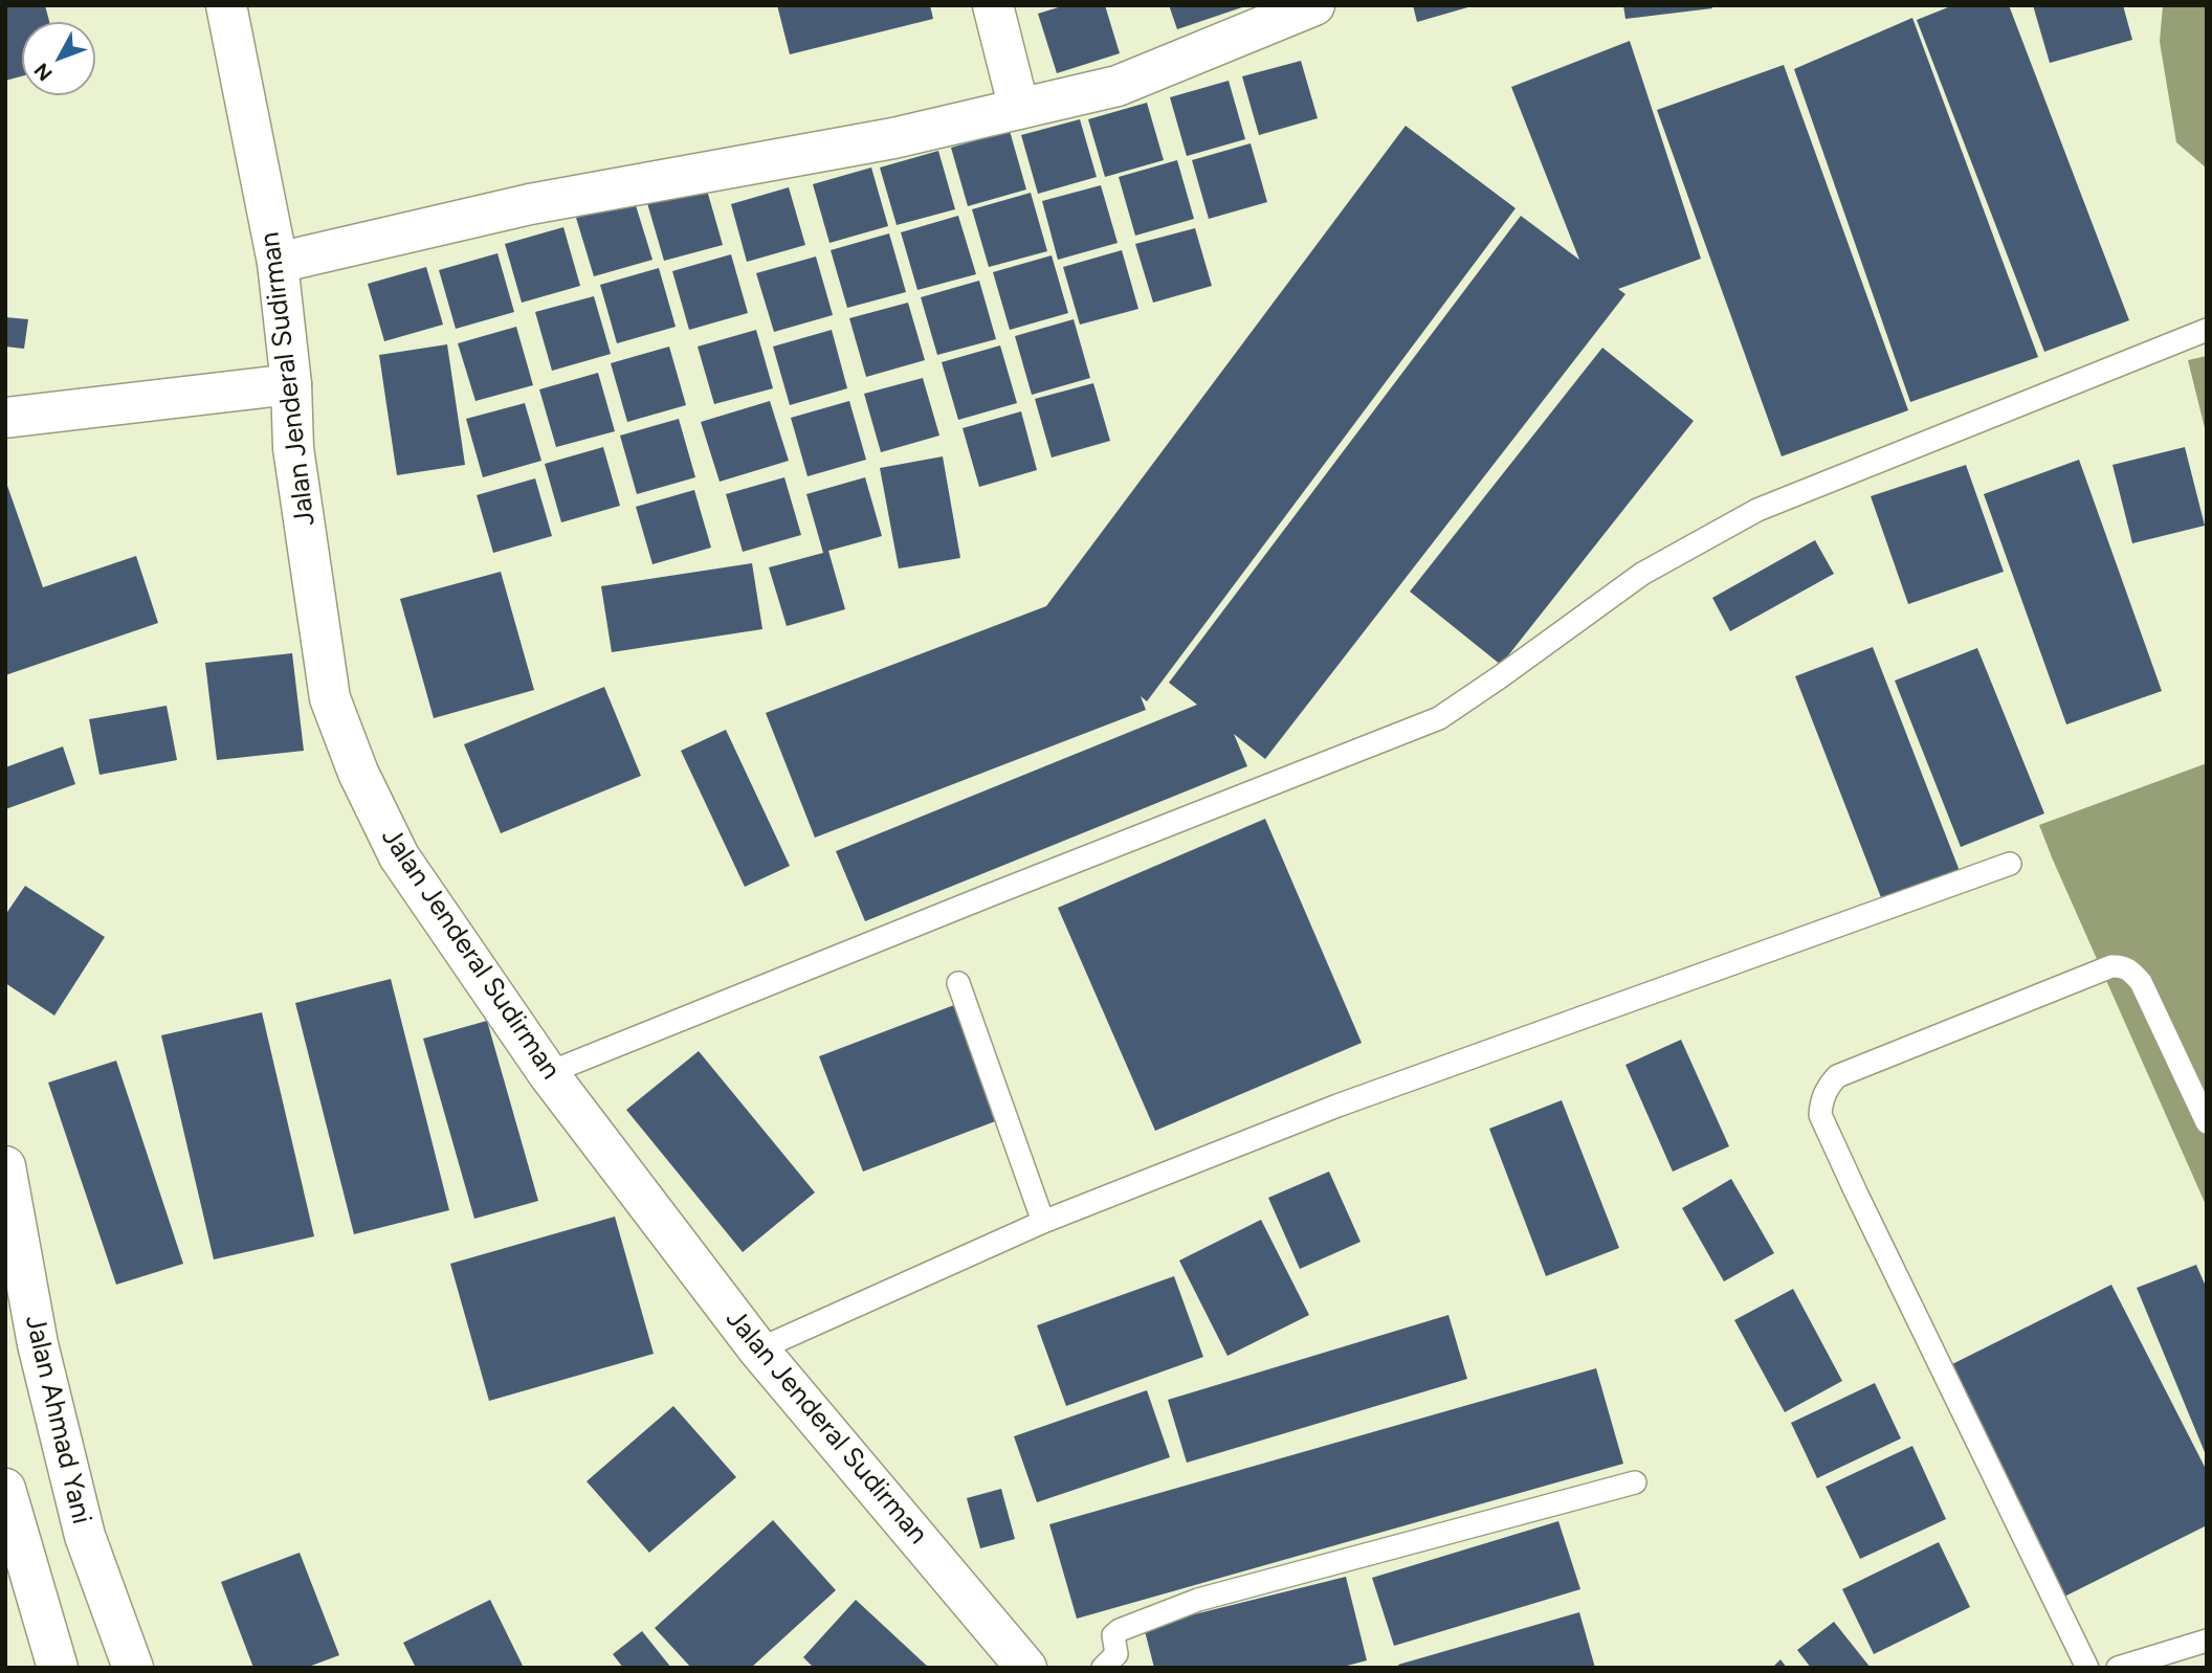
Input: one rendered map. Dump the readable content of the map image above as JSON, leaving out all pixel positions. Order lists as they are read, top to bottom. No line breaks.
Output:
{"streets":{"main road":["Jalan Jenderal Sudirman","Jalan Ahmad Yani"]},"north":"bottom left"}
